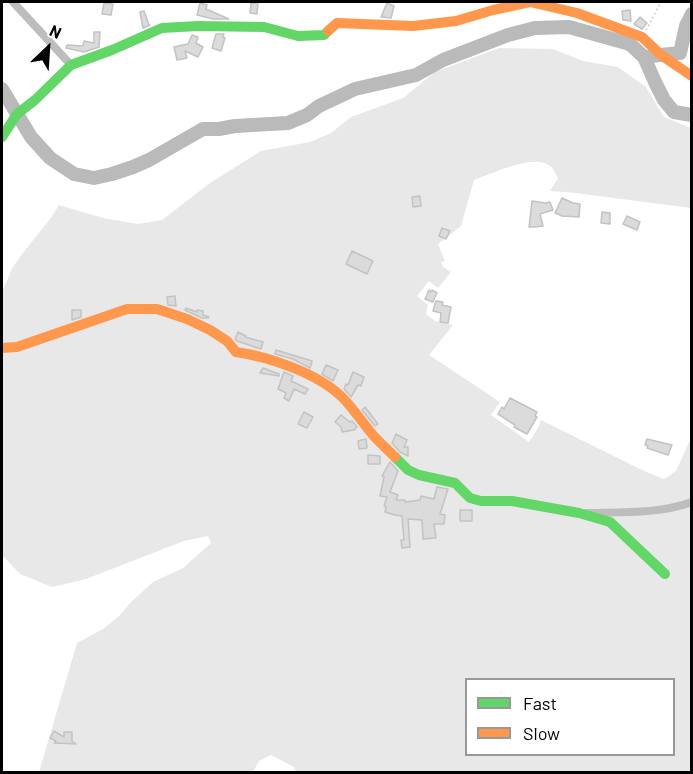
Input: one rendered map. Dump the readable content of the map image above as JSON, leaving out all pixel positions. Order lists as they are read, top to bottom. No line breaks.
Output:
{"legend":["Fast","Slow"],"north":"top right"}
